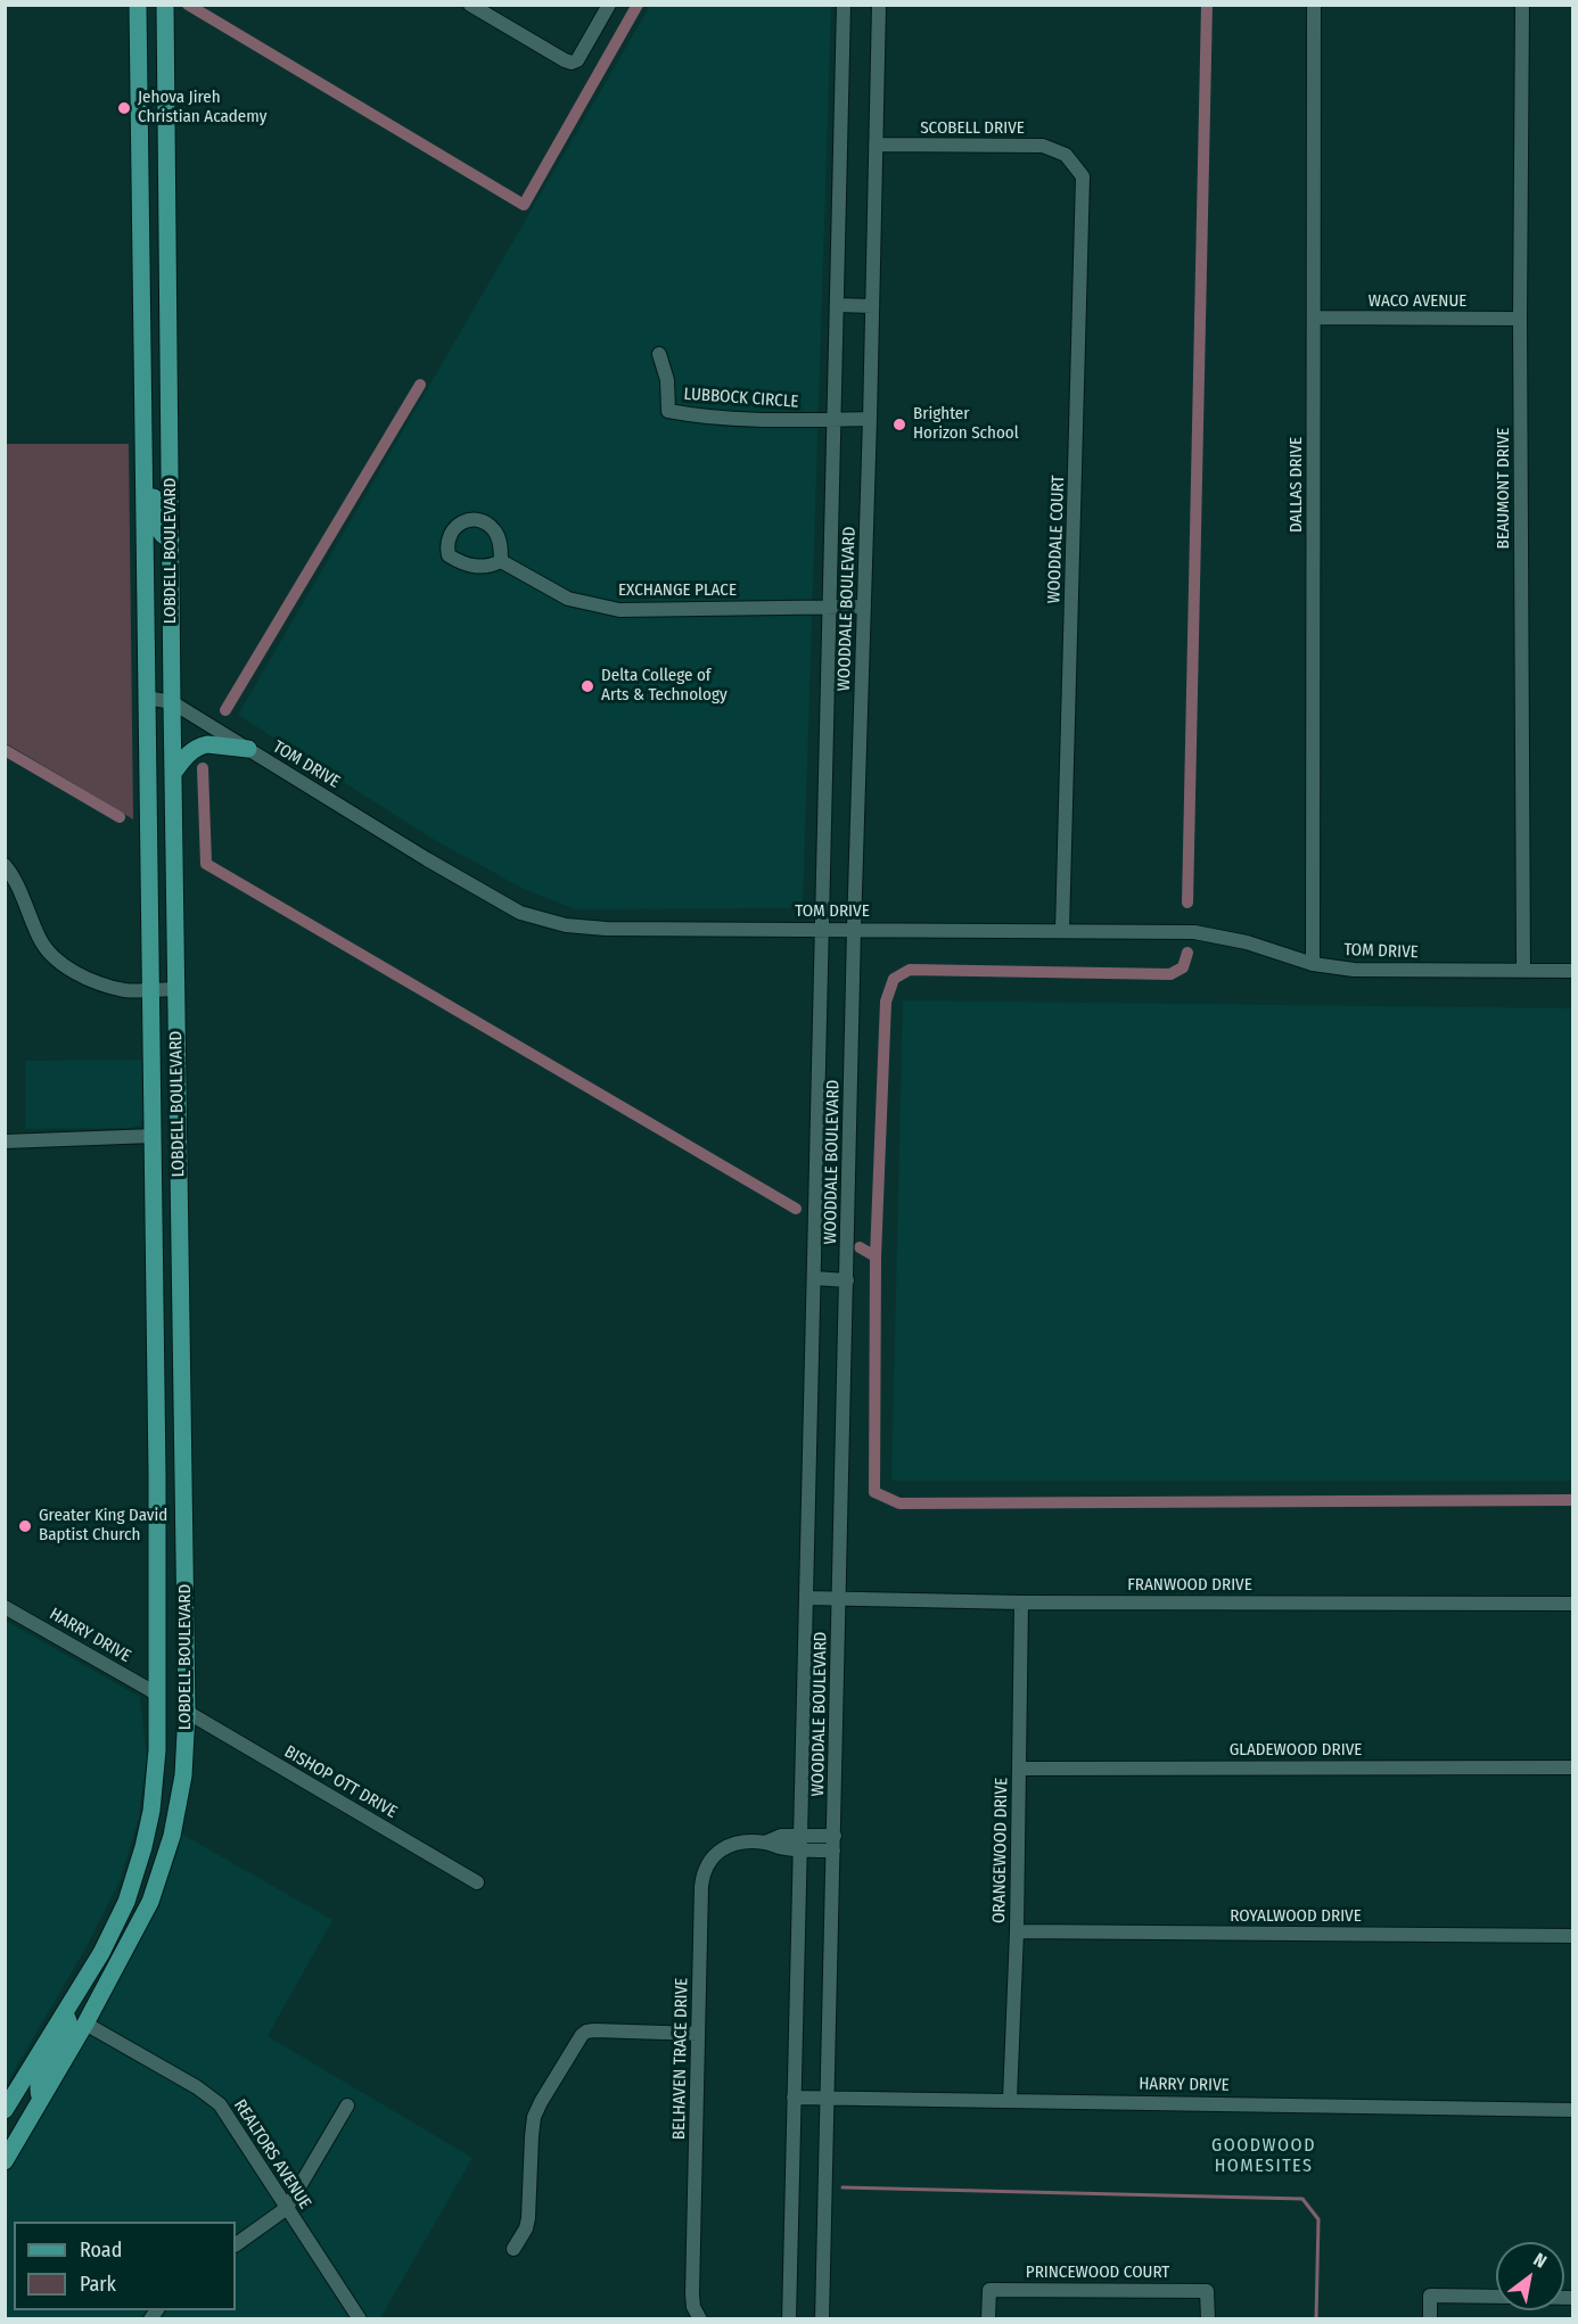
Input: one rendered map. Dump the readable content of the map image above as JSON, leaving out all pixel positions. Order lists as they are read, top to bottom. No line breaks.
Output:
{"streets":{"main road":["LOBDELL BOULEVARD"],"street":["SCOBELL DRIVE","WACO AVENUE","LUBBOCK CIRCLE","DALLAS DRIVE","BEAUMONT DRIVE","WOODDALE COURT","EXCHANGE PLACE","WOODDALE BOULEVARD","TOM DRIVE","FRANWOOD DRIVE","HARRY DRIVE","GLADEWOOD DRIVE","BISHOP OTT DRIVE","ORANGEWOOD DRIVE","ROYALWOOD DRIVE","BELHAVEN TRACE DRIVE","REALTORS AVENUE","PRINCEWOOD COURT"]},"crossings":[["SCOBELL DRIVE","WOODDALE COURT"],["SCOBELL DRIVE","WOODDALE BOULEVARD"],["WACO AVENUE","DALLAS DRIVE"],["WACO AVENUE","BEAUMONT DRIVE"],["LUBBOCK CIRCLE","WOODDALE BOULEVARD"],["DALLAS DRIVE","TOM DRIVE"],["BEAUMONT DRIVE","TOM DRIVE"],["WOODDALE COURT","TOM DRIVE"],["LOBDELL BOULEVARD","TOM DRIVE"],["LOBDELL BOULEVARD","HARRY DRIVE"],["LOBDELL BOULEVARD","BISHOP OTT DRIVE"],["LOBDELL BOULEVARD","REALTORS AVENUE"],["EXCHANGE PLACE","WOODDALE BOULEVARD"],["WOODDALE BOULEVARD","TOM DRIVE"],["WOODDALE BOULEVARD","FRANWOOD DRIVE"],["WOODDALE BOULEVARD","HARRY DRIVE"],["WOODDALE BOULEVARD","BELHAVEN TRACE DRIVE"],["FRANWOOD DRIVE","ORANGEWOOD DRIVE"],["HARRY DRIVE","ORANGEWOOD DRIVE"],["GLADEWOOD DRIVE","ORANGEWOOD DRIVE"],["ORANGEWOOD DRIVE","ROYALWOOD DRIVE"]],"districts":["GOODWOOD HOMESITES"],"places":["Jehova Jireh Christian Academy","Brighter Horizon School","Delta College of Arts & Technology","Greater King David Baptist Church"],"legend":["Road","Park"],"north":"top right"}
